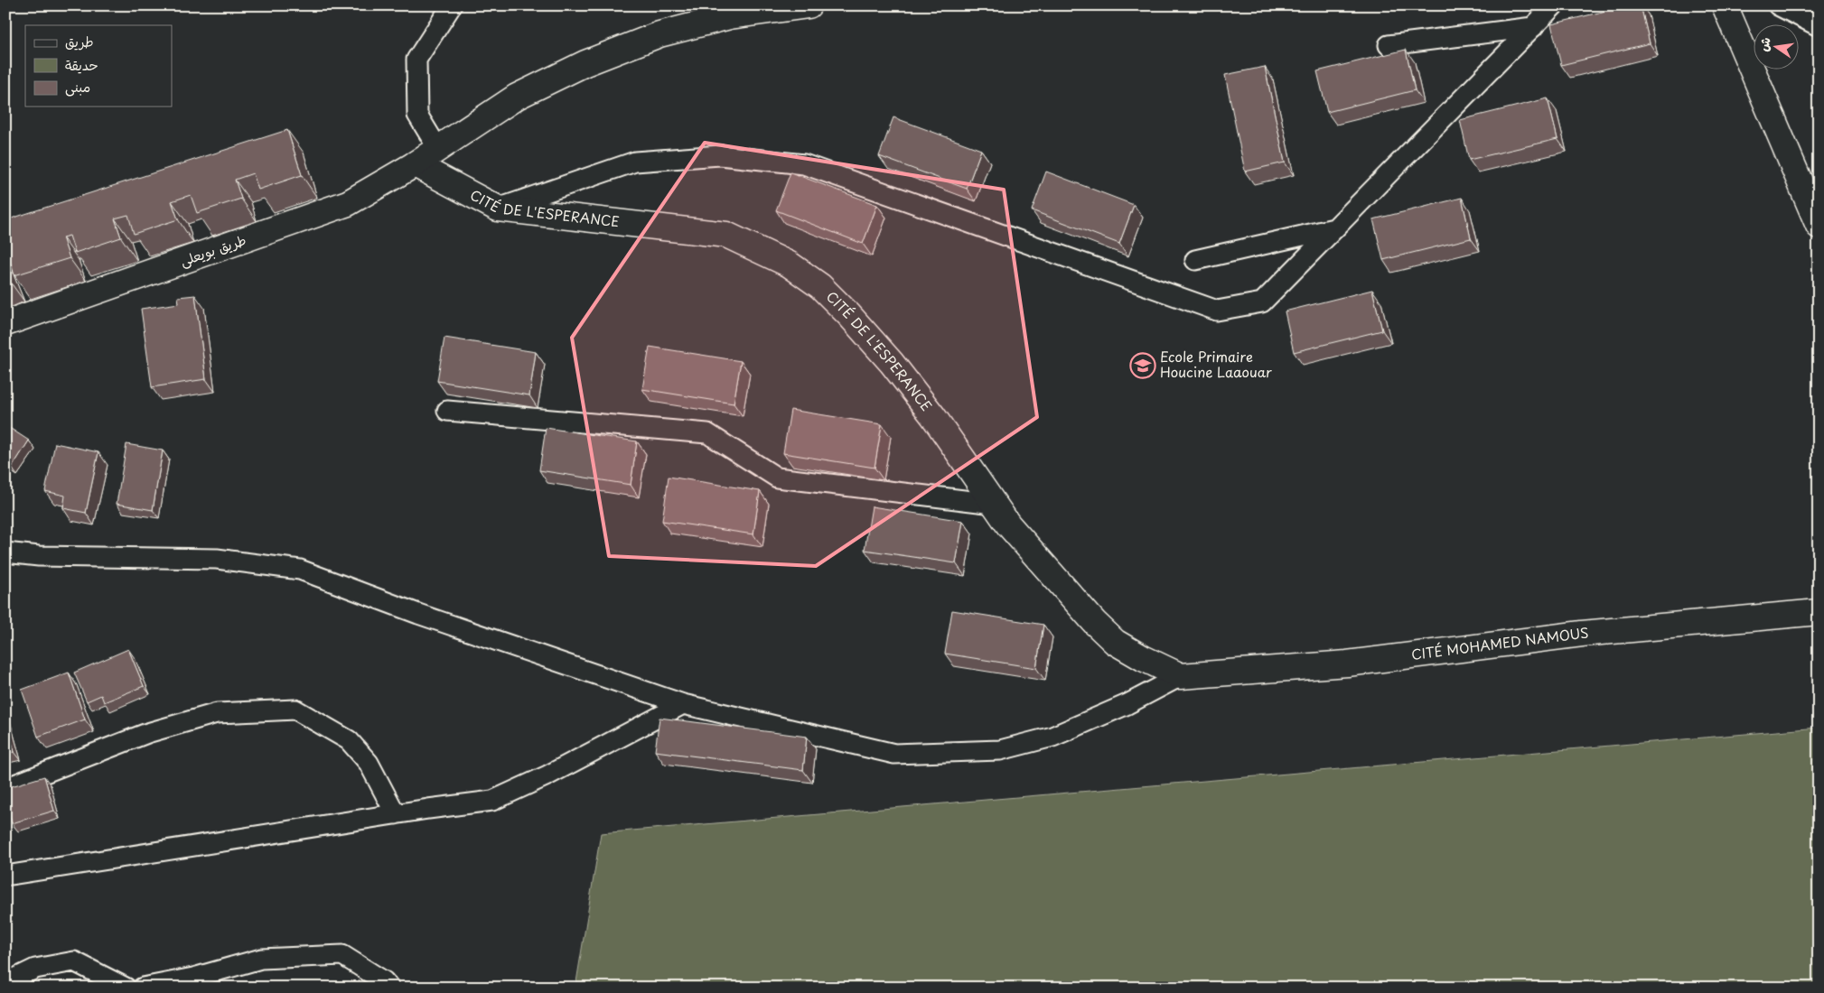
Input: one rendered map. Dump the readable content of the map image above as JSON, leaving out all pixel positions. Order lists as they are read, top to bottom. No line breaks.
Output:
{"streets":{"main road":["CITÉ DE L'ESPERANCE","طريق بويعلى","CITÉ MOHAMED NAMOUS"]},"crossings":[["CITÉ DE L'ESPERANCE","طريق بويعلى"],["CITÉ DE L'ESPERANCE","CITÉ MOHAMED NAMOUS"]],"places":{"school or university":["Ecole Primaire Houcine Laaouar"]},"legend":["طريق","حديقة","مبنى"],"north":"left"}
